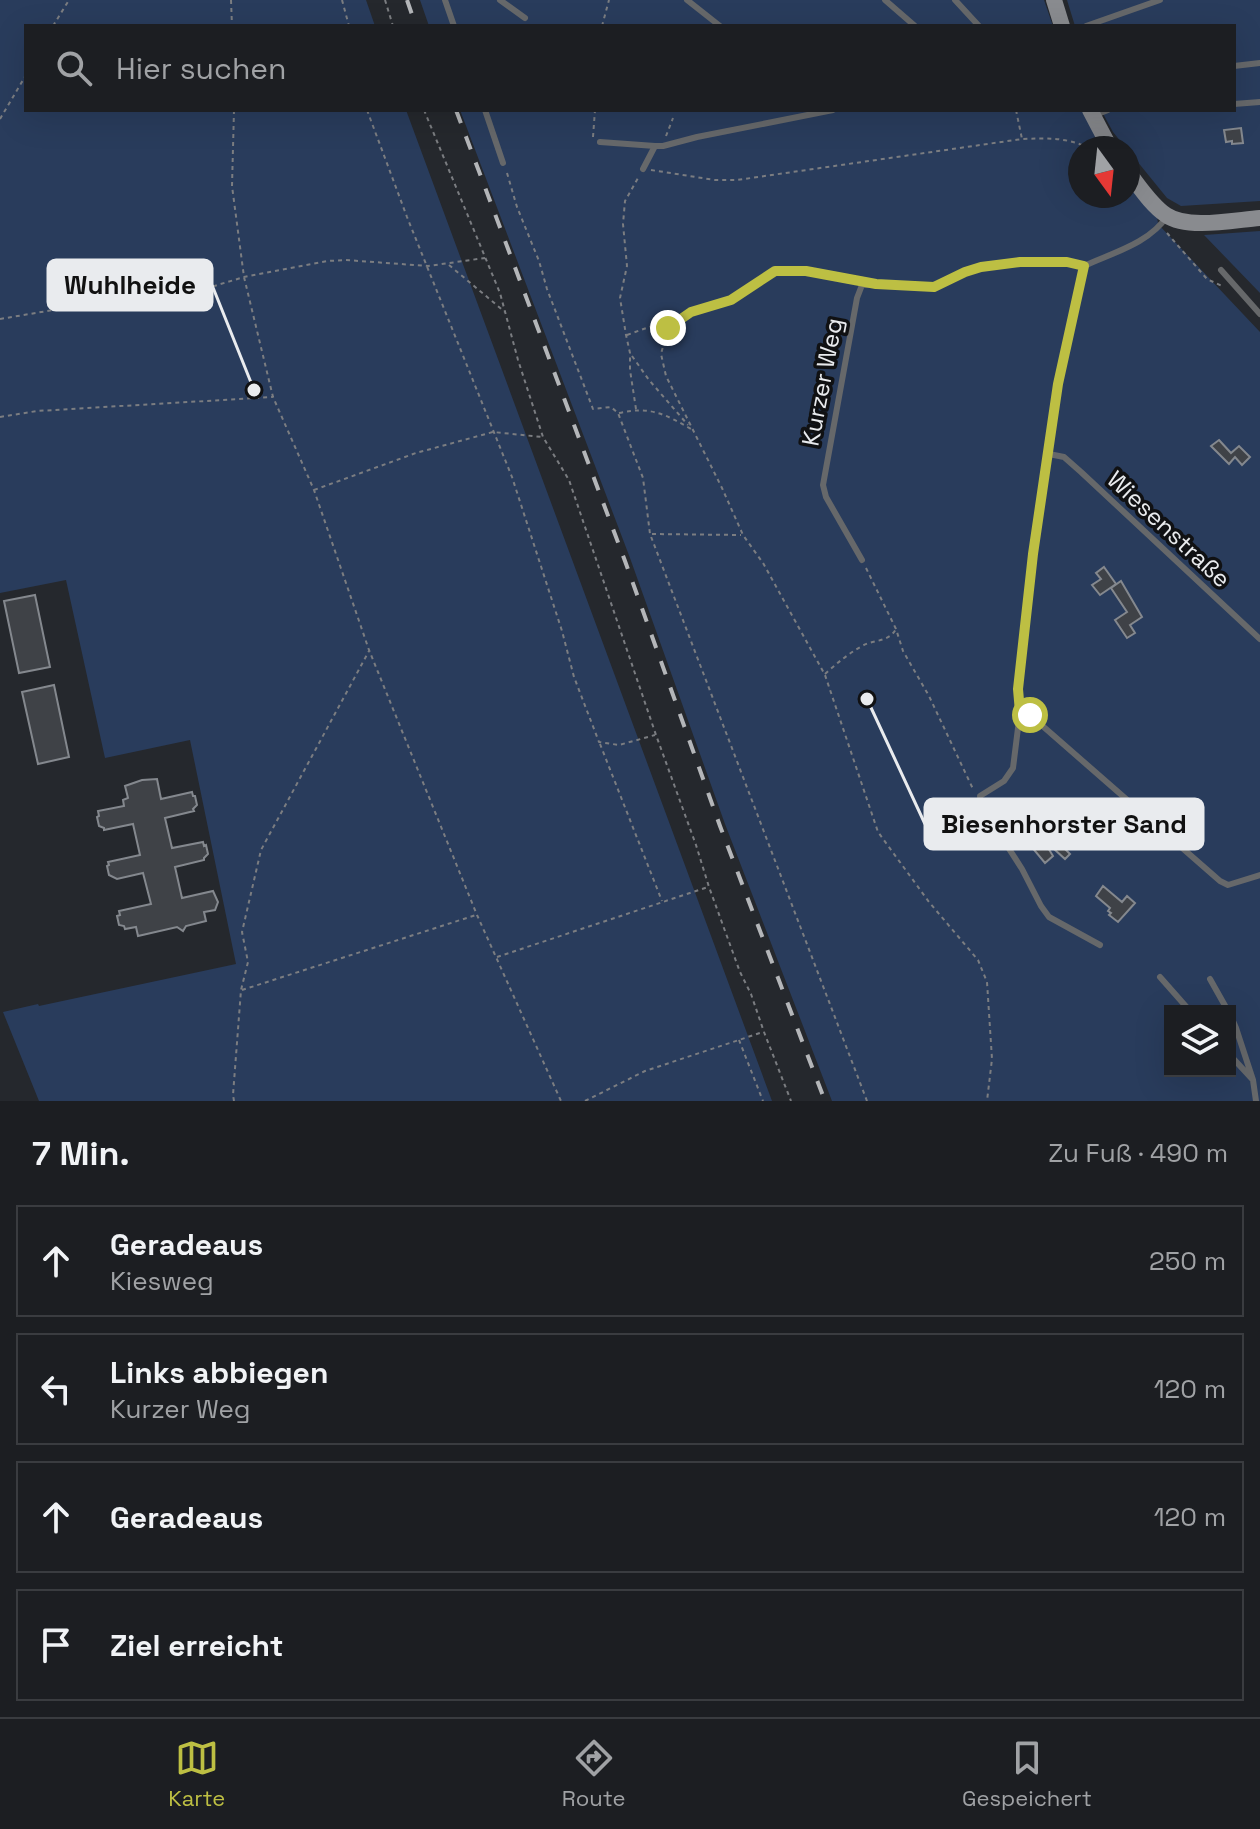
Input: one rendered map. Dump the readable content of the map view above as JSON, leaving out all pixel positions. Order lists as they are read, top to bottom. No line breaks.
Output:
{"streets":{"lane":["Kurzer Weg","Wiesenstraße"]},"places":["Wuhlheide","Biesenhorster Sand"],"north":"bottom","page":{"search":"Hier suchen","heading":["7 Min.","Zu Fuß · 490 m"],"list":[["Geradeaus","Kiesweg","250 m"],["Links abbiegen","Kurzer Weg","120 m"],["Geradeaus","120 m"],"Ziel erreicht"],"nav":["Karte","Route","Gespeichert"]}}
